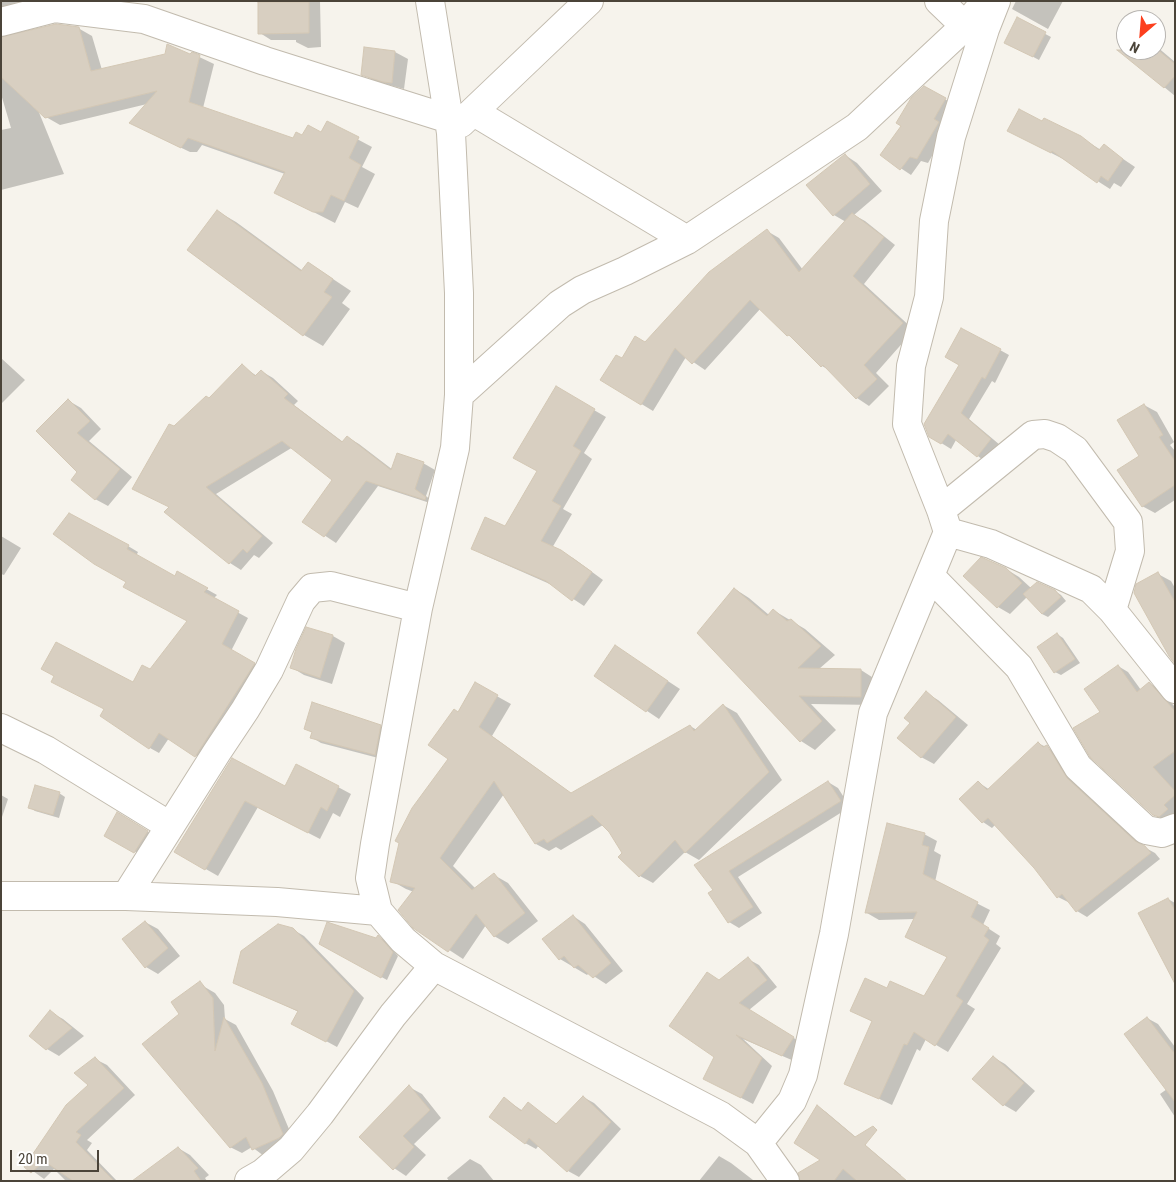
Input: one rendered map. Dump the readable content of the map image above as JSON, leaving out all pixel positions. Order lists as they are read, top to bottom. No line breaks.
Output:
{"scale_bar":"20 m","north":"bottom left"}
